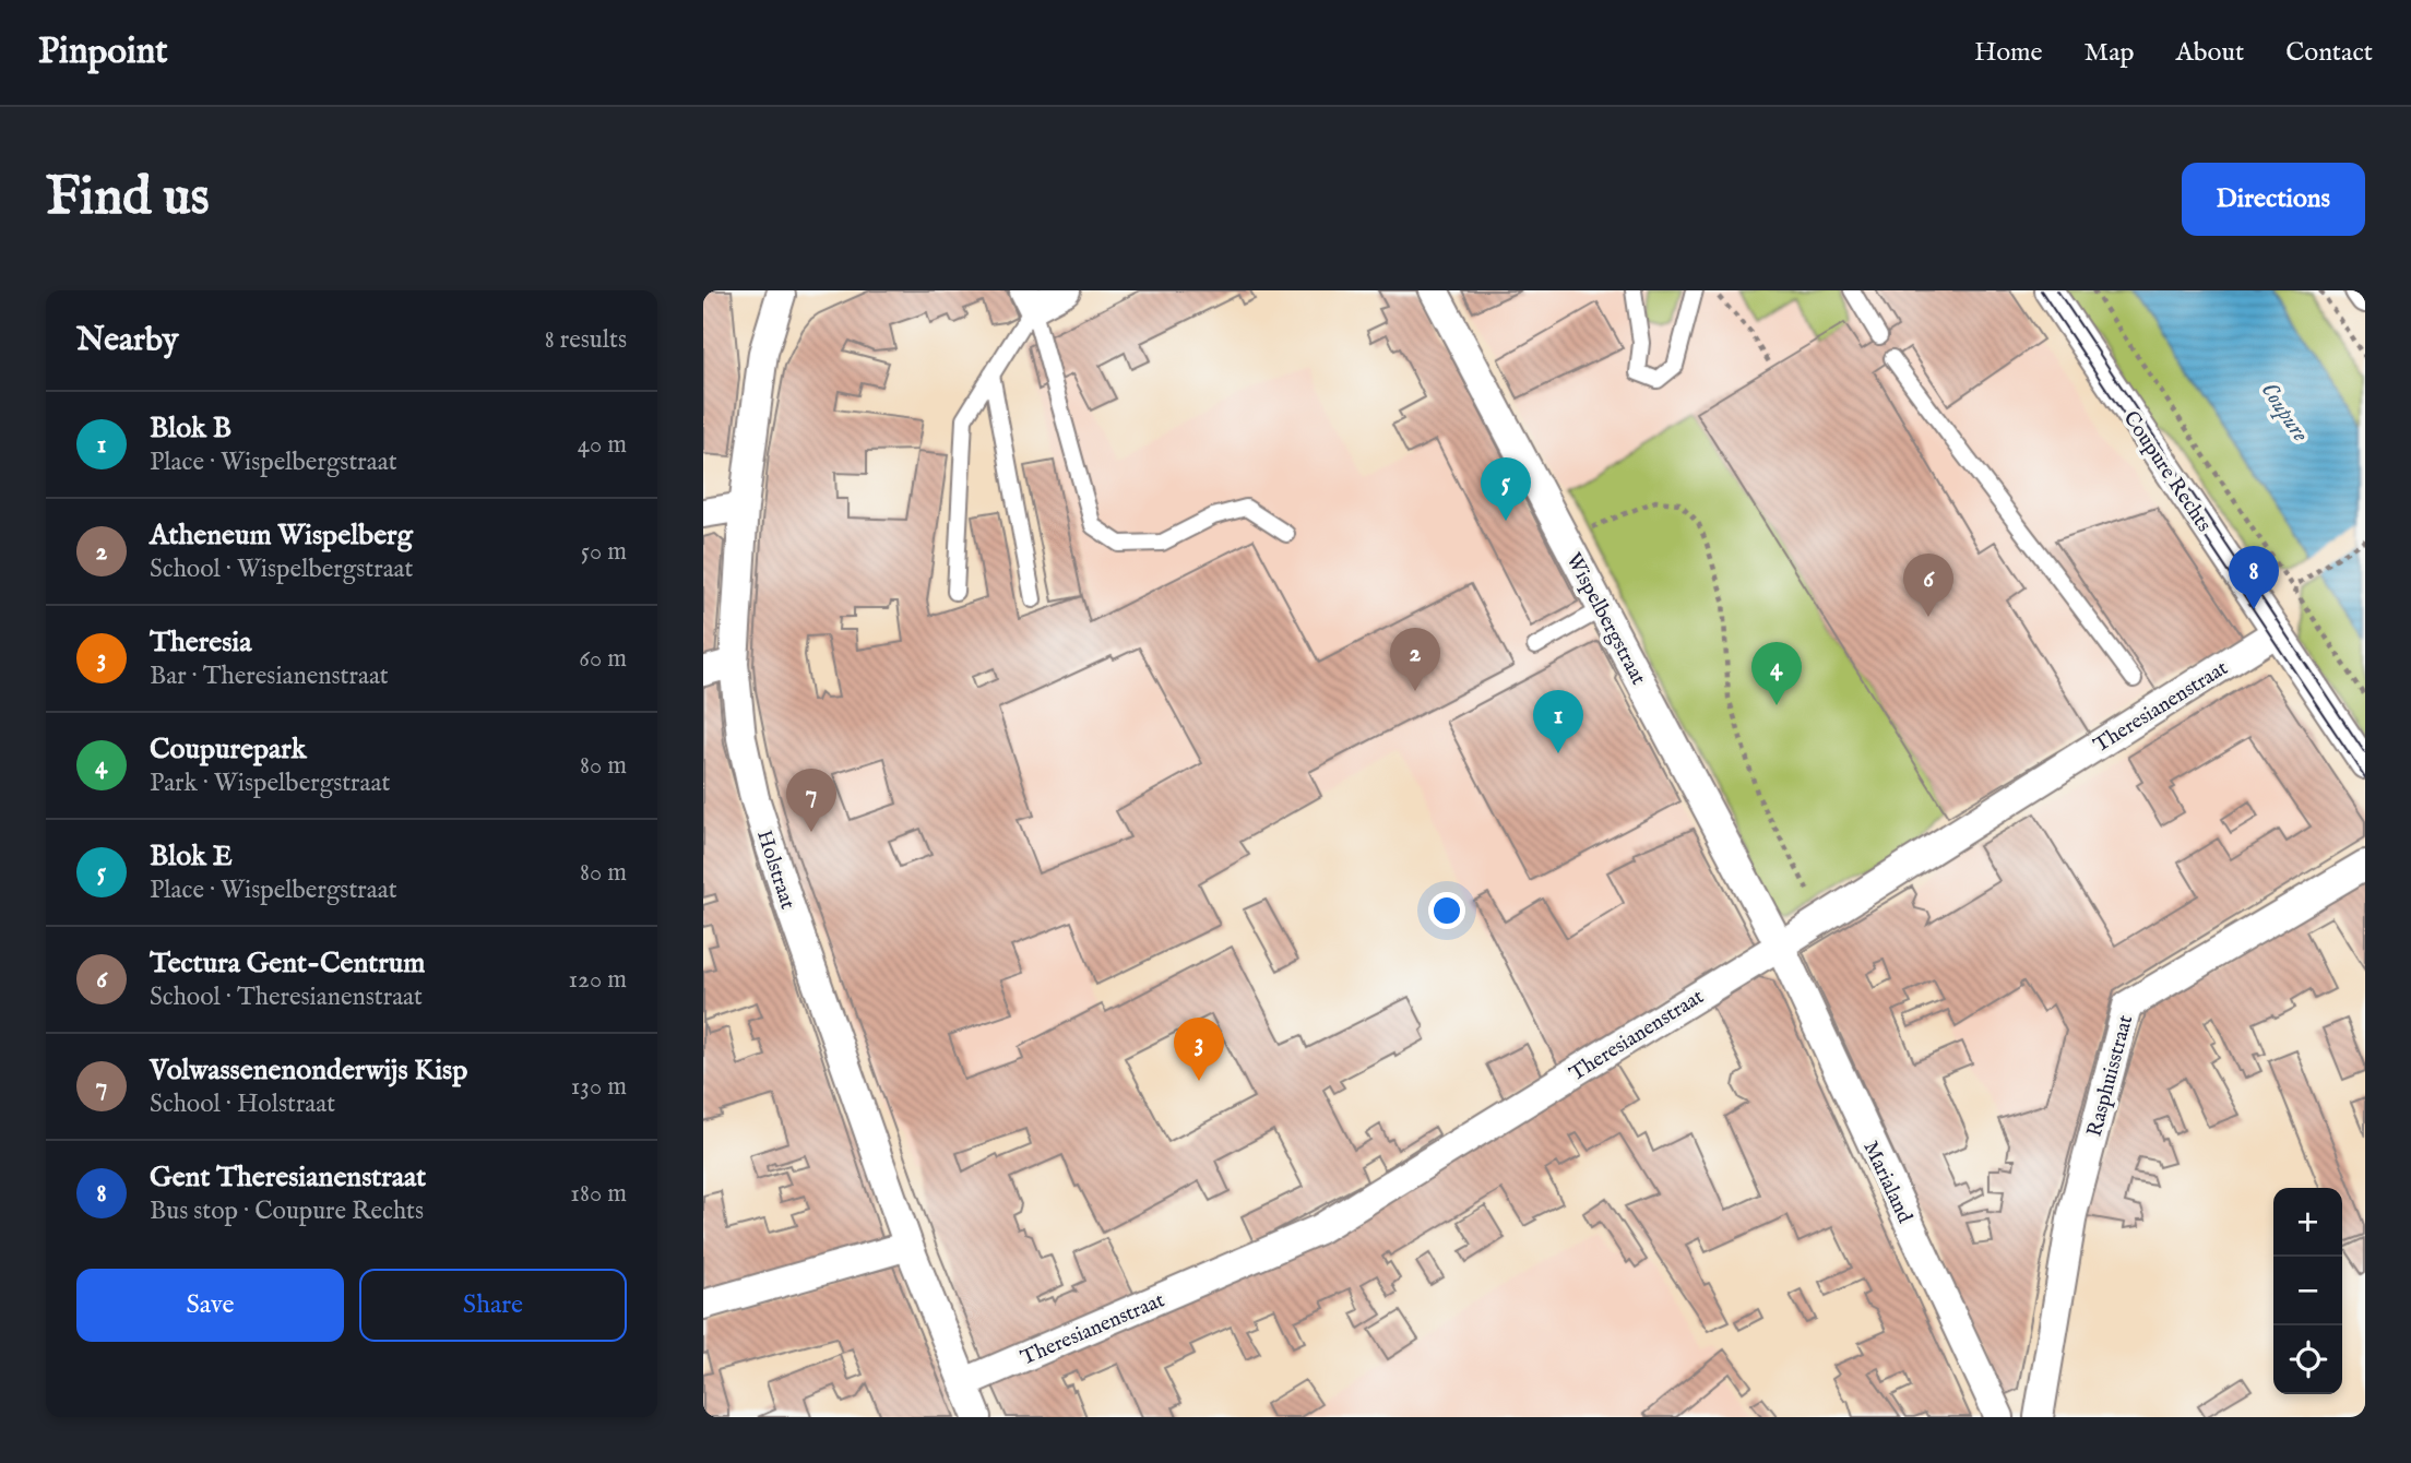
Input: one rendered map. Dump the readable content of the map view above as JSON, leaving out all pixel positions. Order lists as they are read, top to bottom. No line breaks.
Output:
{"streets":{"street":["Coupure Rechts","Wispelbergstraat","Theresianenstraat","Holstraat","Rasphuisstraat","Marialand"]},"crossings":[["Coupure Rechts","Theresianenstraat"],["Wispelbergstraat","Theresianenstraat"],["Wispelbergstraat","Marialand"],["Theresianenstraat","Holstraat"],["Theresianenstraat","Marialand"]],"water":["Coupure"],"page":{"header":"Pinpoint","nav":["Home","Map","About","Contact"],"buttons":["Directions",["Save","Share"]],"title":"Find us","heading":["Nearby","8 results"],"list":[{"mark":"1","name":"Blok B","note":"Place · Wispelbergstraat","value":"40 m"},{"mark":"2","name":"Atheneum Wispelberg","note":"School · Wispelbergstraat","value":"50 m"},{"mark":"3","name":"Theresia","note":"Bar · Theresianenstraat","value":"60 m"},{"mark":"4","name":"Coupurepark","note":"Park · Wispelbergstraat","value":"80 m"},{"mark":"5","name":"Blok E","note":"Place · Wispelbergstraat","value":"80 m"},{"mark":"6","name":"Tectura Gent-Centrum","note":"School · Theresianenstraat","value":"120 m"},{"mark":"7","name":"Volwassenenonderwijs Kisp","note":"School · Holstraat","value":"130 m"},{"mark":"8","name":"Gent Theresianenstraat","note":"Bus stop · Coupure Rechts","value":"180 m"}],"pins":["5","8","6","2","4","1","7","3"],"map_buttons":["+","−"]}}
